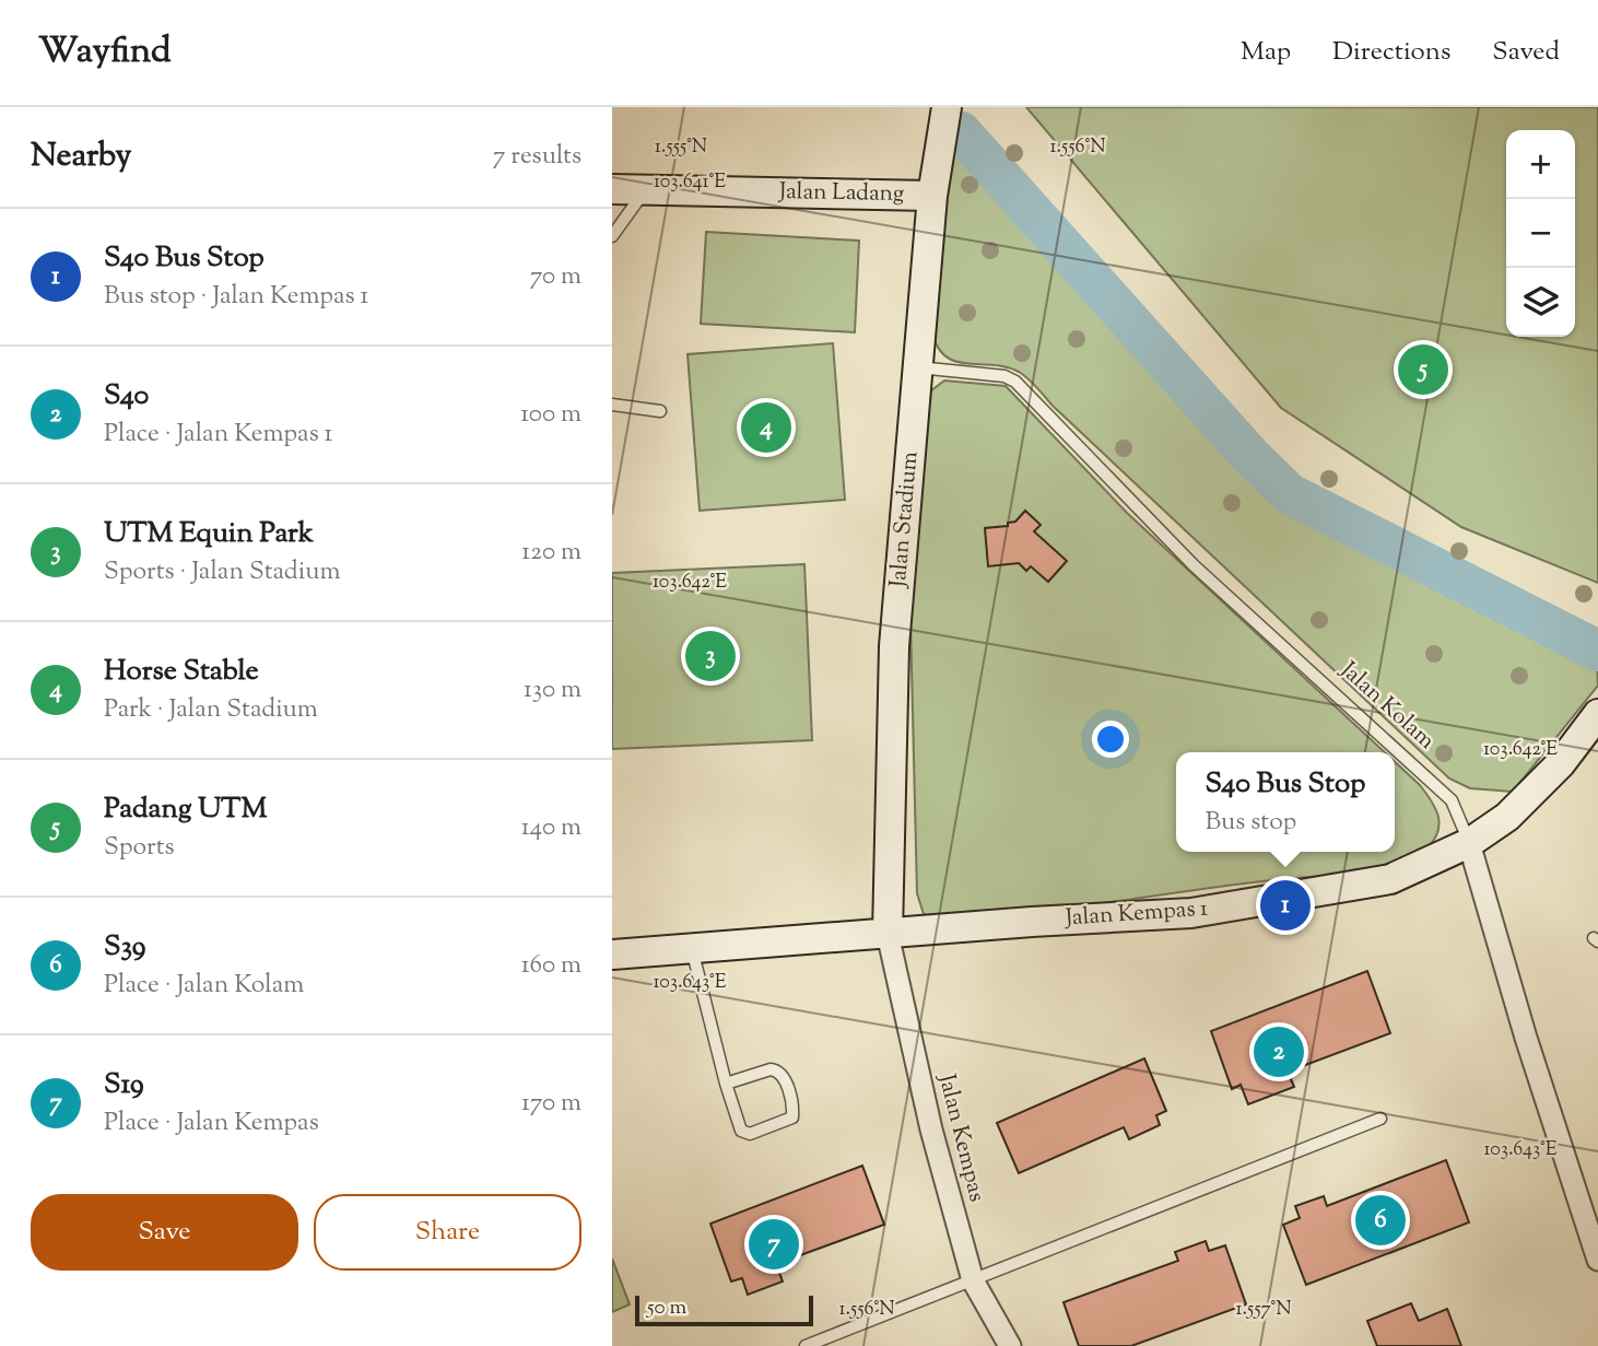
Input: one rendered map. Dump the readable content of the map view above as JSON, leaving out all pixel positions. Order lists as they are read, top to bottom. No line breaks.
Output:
{"streets":{"street":["Jalan Ladang","Jalan Stadium","Jalan Kolam","Jalan Kempas 1","Jalan Kempas"]},"crossings":[["Jalan Ladang","Jalan Stadium"],["Jalan Stadium","Jalan Kolam"],["Jalan Stadium","Jalan Kempas 1"],["Jalan Stadium","Jalan Kempas"],["Jalan Kolam","Jalan Kempas 1"],["Jalan Kempas 1","Jalan Kempas"]],"scale_bar":"50 m","page":{"header":"Wayfind","nav":["Map","Directions","Saved"],"heading":["Nearby","7 results"],"map_buttons":["+","−"],"list":[{"mark":"1","name":"S40 Bus Stop","note":"Bus stop · Jalan Kempas 1","value":"70 m"},{"mark":"2","name":"S40","note":"Place · Jalan Kempas 1","value":"100 m"},{"mark":"3","name":"UTM Equin Park","note":"Sports · Jalan Stadium","value":"120 m"},{"mark":"4","name":"Horse Stable","note":"Park · Jalan Stadium","value":"130 m"},{"mark":"5","name":"Padang UTM","note":"Sports","value":"140 m"},{"mark":"6","name":"S39","note":"Place · Jalan Kolam","value":"160 m"},{"mark":"7","name":"S19","note":"Place · Jalan Kempas","value":"170 m"}],"pins":["5","4","3","1","2","6","7"],"popup":["S40 Bus Stop","Bus stop"],"buttons":["Save","Share"],"scale":"50 m"},"coordinates":["1.556°N","1.555°N","103.641°E","103.642°E","103.643°E","1.557°N"]}
